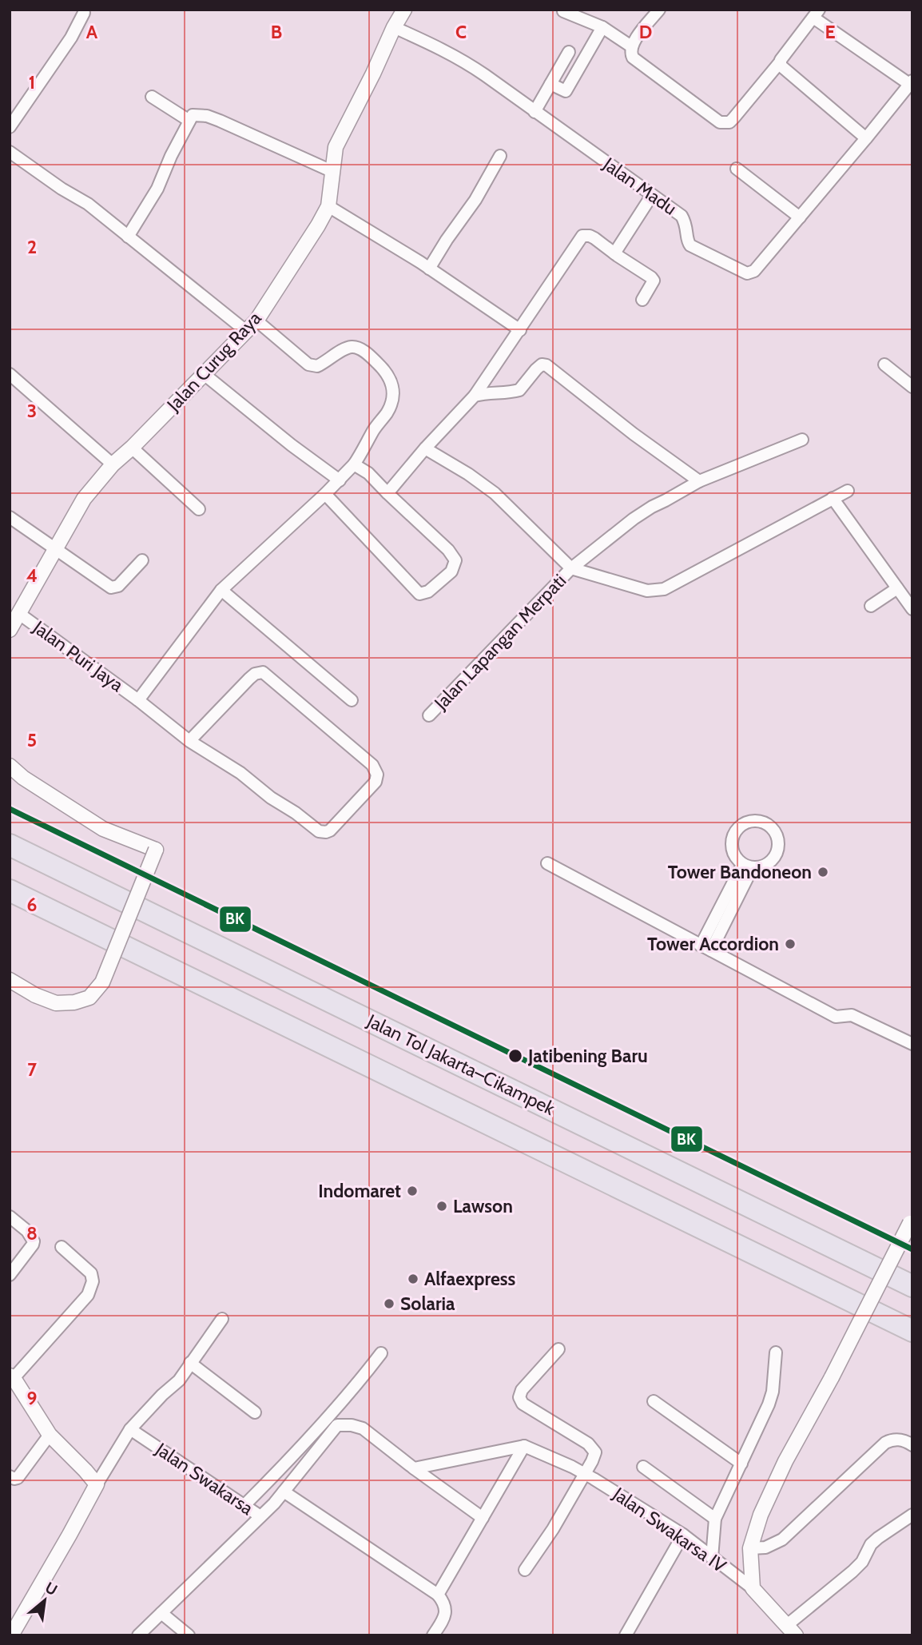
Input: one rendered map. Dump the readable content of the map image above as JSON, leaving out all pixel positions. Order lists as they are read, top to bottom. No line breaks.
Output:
{"streets":{"highway":["Jalan Tol Jakarta–Cikampek"],"street":["Jalan Madu","Jalan Curug Raya","Jalan Lapangan Merpati","Jalan Puri Jaya","Jalan Swakarsa","Jalan Swakarsa IV"]},"crossings":[["Jalan Madu","Jalan Curug Raya"],["Jalan Curug Raya","Jalan Puri Jaya"]],"places":["Tower Bandoneon","Tower Accordion","Jatibening Baru","Indomaret","Lawson","Alfaexpress","Solaria"],"lines":["transit line BK"],"north":"top right","grid":{"columns":["A","B","C","D","E"],"rows":["1","2","3","4","5","6","7","8","9"]}}
